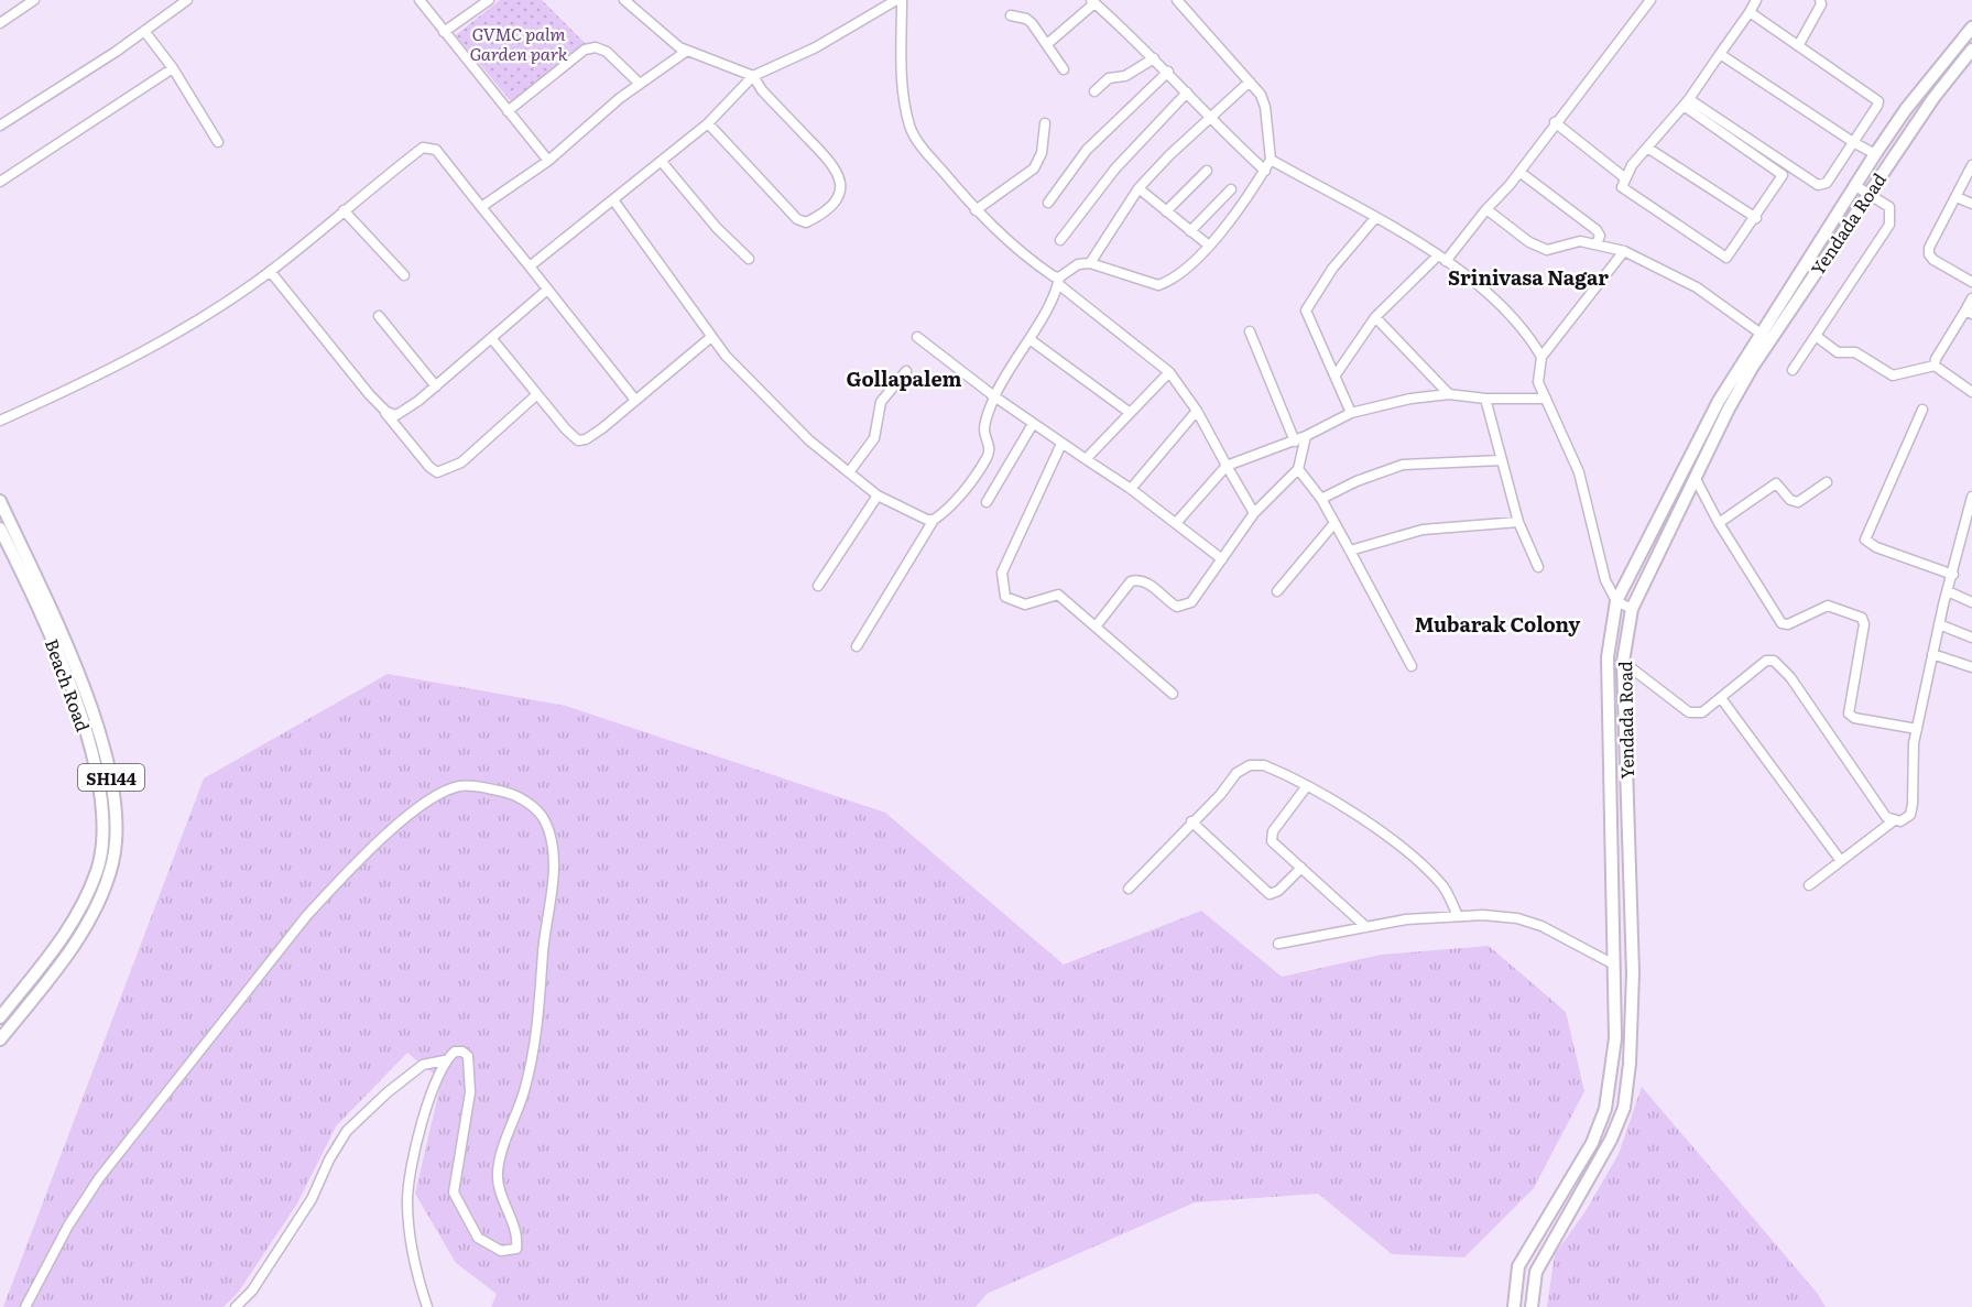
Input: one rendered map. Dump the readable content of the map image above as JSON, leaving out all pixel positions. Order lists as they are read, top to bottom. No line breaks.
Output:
{"streets":{"main road":["Yendada Road","Beach Road","SH144"]},"districts":["Srinivasa Nagar","Gollapalem","Mubarak Colony"],"parks":["GVMC palm Garden park"]}
